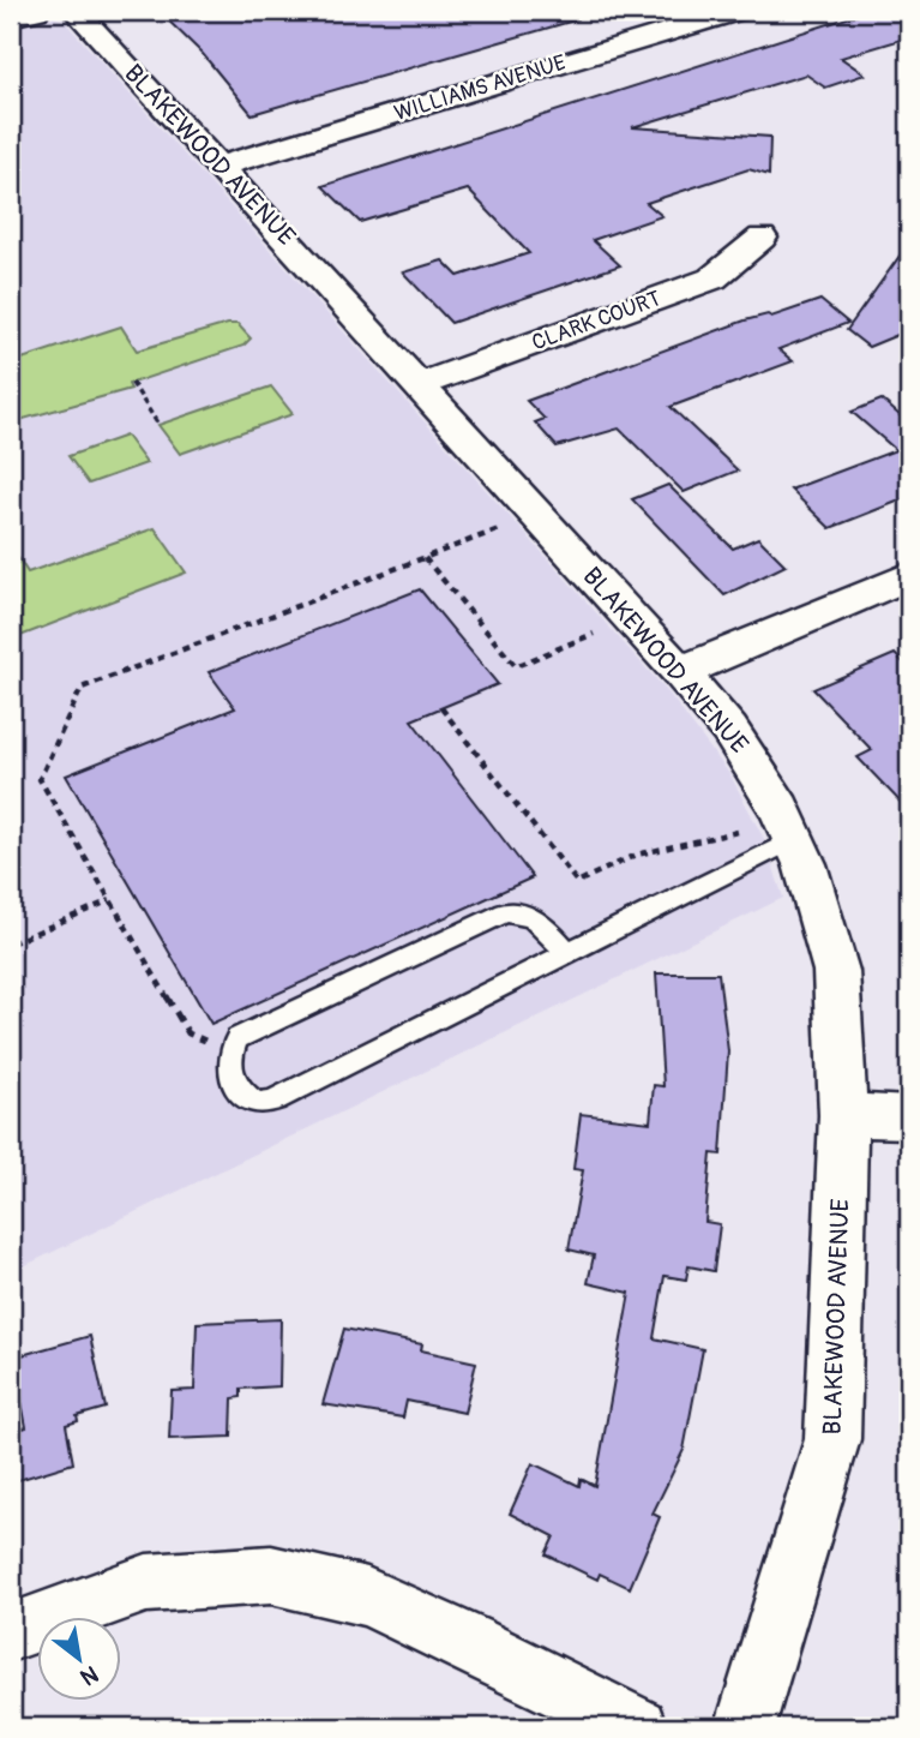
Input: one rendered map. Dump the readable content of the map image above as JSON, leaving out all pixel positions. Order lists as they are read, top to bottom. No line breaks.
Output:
{"streets":{"street":["WILLIAMS AVENUE","BLAKEWOOD AVENUE","CLARK COURT"]},"crossings":[["WILLIAMS AVENUE","BLAKEWOOD AVENUE"],["BLAKEWOOD AVENUE","CLARK COURT"]],"north":"bottom right"}
